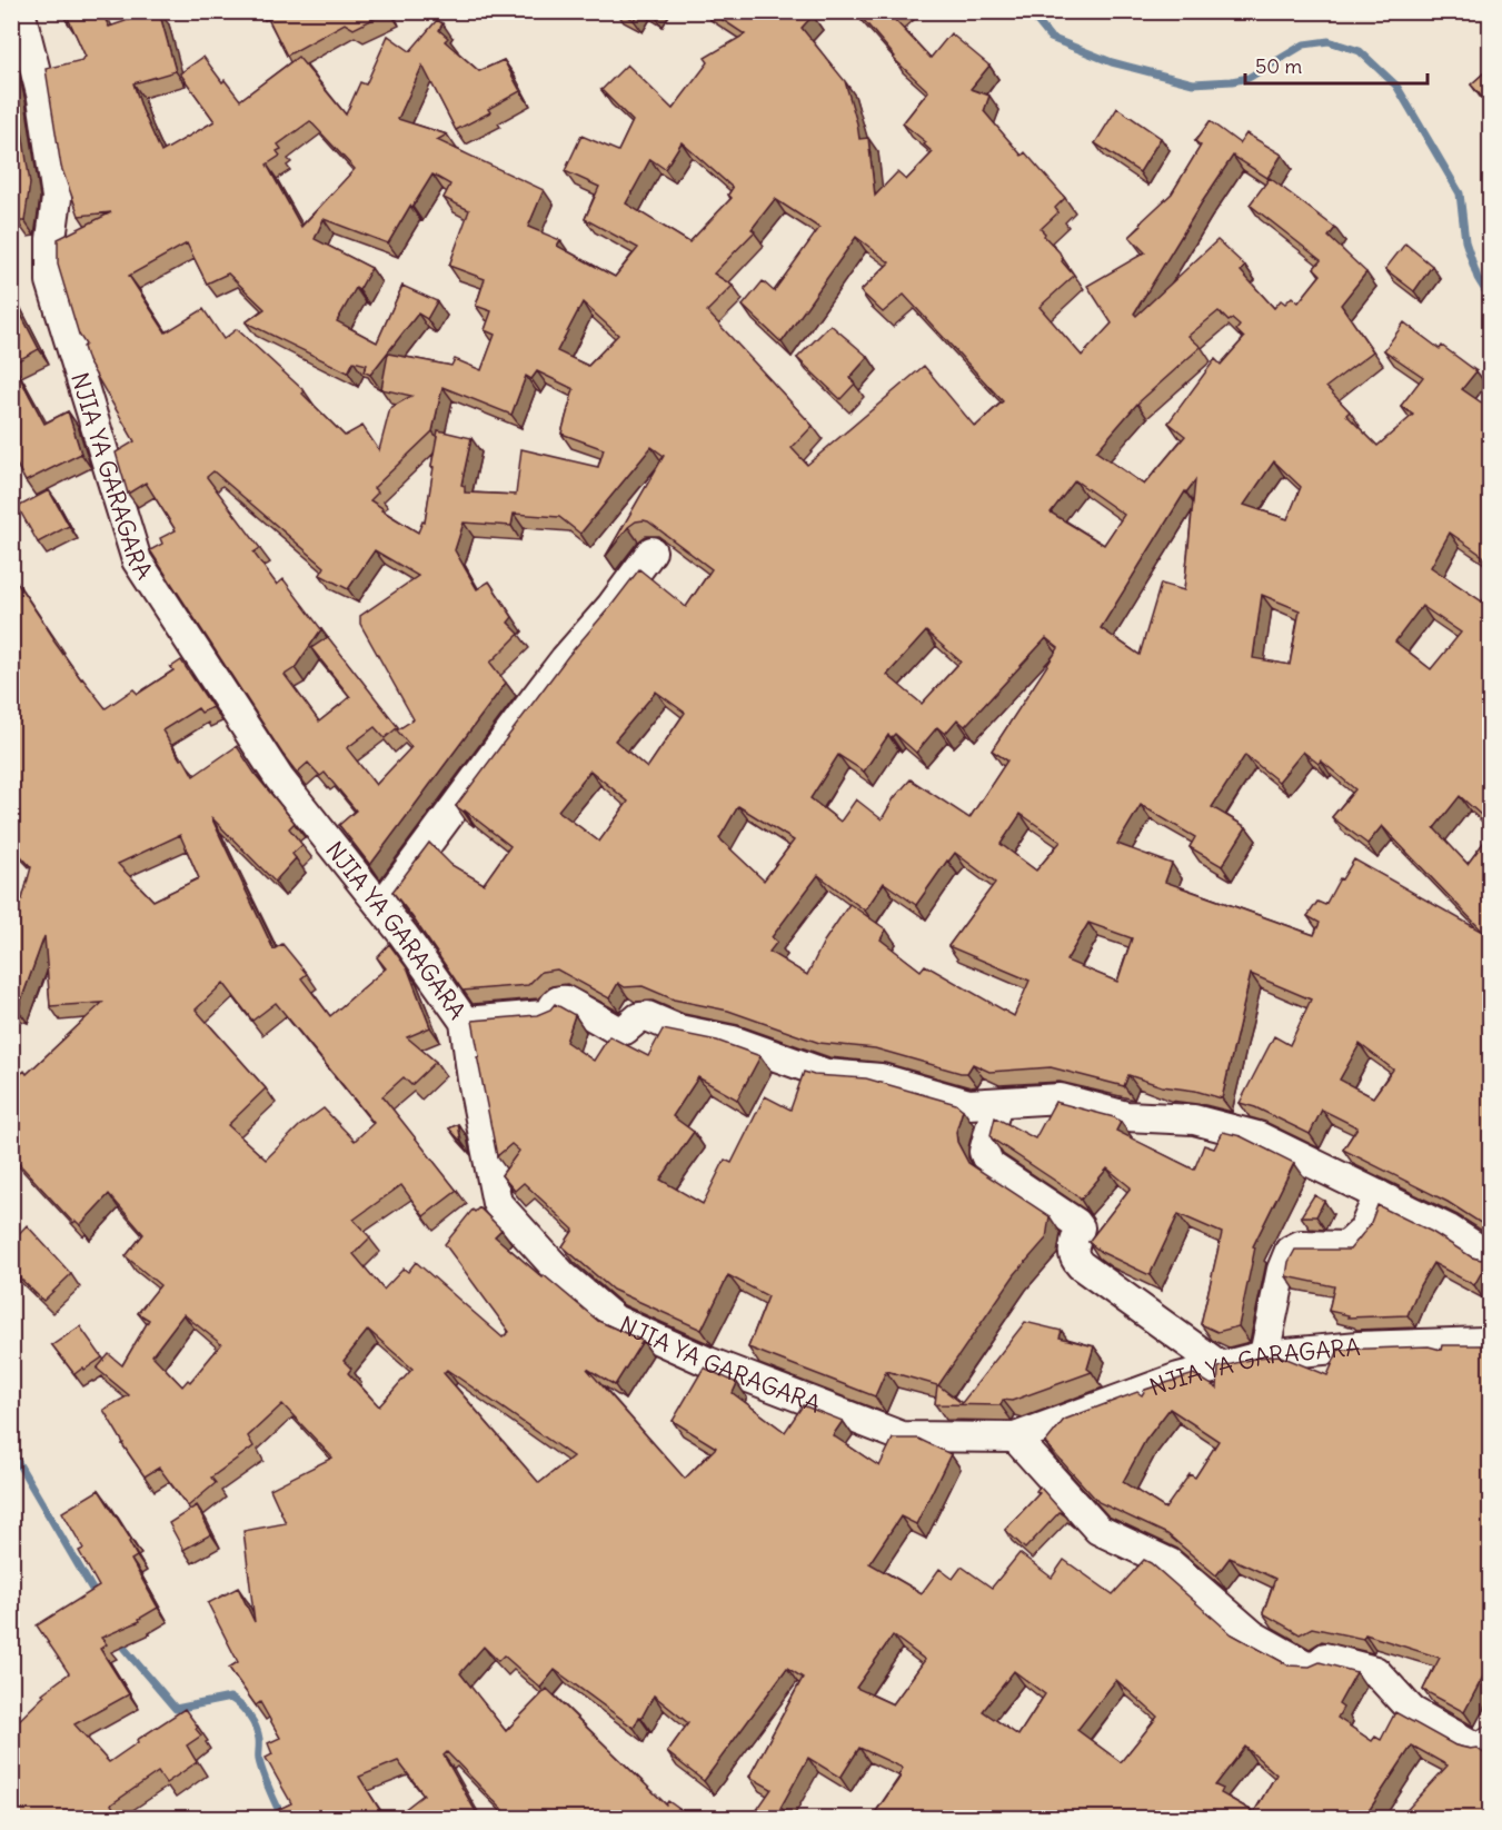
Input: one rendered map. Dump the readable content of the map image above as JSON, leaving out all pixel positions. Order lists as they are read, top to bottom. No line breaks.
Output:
{"streets":{"street":["NJIA YA GARAGARA"]},"scale_bar":"50 m"}
